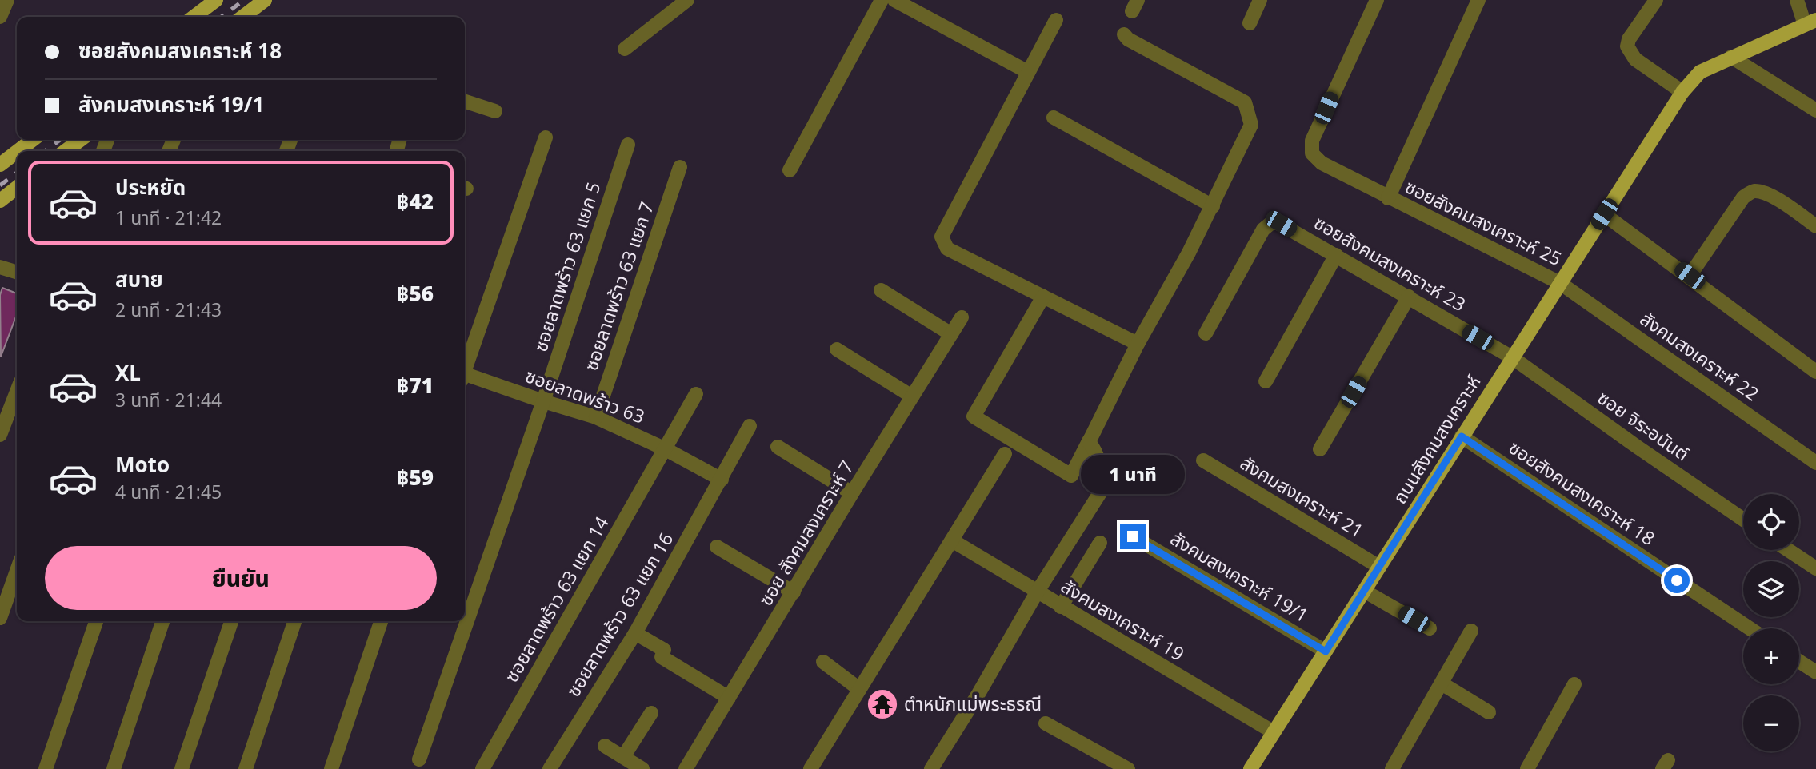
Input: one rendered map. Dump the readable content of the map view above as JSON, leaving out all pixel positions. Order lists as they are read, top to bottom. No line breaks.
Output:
{"streets":{"main road":["ถนนสังคมสงเคราะห์"],"street":["ซอยสังคมสงเคราะห์ 25","ซอยสังคมสงเคราะห์ 23","ซอยลาดพร้าว 63 แยก 5","ซอยลาดพร้าว 63 แยก 7","สังคมสงเคราะห์ 22","ซอยลาดพร้าว 63","ซอย จิระอนันต์","ซอยสังคมสงเคราะห์ 18","สังคมสงเคราะห์ 21","ซอย สังคมสงเคราะห์ 7","สังคมสงเคราะห์ 19/1","ซอยลาดพร้าว 63 แยก 14","ซอยลาดพร้าว 63 แยก 16","สังคมสงเคราะห์ 19"]},"crossings":[["ซอยสังคมสงเคราะห์ 25","สังคมสงเคราะห์ 22"],["ซอยสังคมสงเคราะห์ 25","ถนนสังคมสงเคราะห์"],["ซอยสังคมสงเคราะห์ 23","ซอย จิระอนันต์"],["ซอยสังคมสงเคราะห์ 23","ถนนสังคมสงเคราะห์"],["ซอยลาดพร้าว 63 แยก 5","ซอยลาดพร้าว 63"],["ซอยลาดพร้าว 63 แยก 7","ซอยลาดพร้าว 63"],["สังคมสงเคราะห์ 22","ถนนสังคมสงเคราะห์"],["ซอยลาดพร้าว 63","ซอยลาดพร้าว 63 แยก 14"],["ซอยลาดพร้าว 63","ซอยลาดพร้าว 63 แยก 16"],["ซอย จิระอนันต์","ถนนสังคมสงเคราะห์"],["ถนนสังคมสงเคราะห์","ซอยสังคมสงเคราะห์ 18"],["ถนนสังคมสงเคราะห์","สังคมสงเคราะห์ 21"],["ถนนสังคมสงเคราะห์","สังคมสงเคราะห์ 19/1"],["ถนนสังคมสงเคราะห์","สังคมสงเคราะห์ 19"]],"places":{"temple":["ตำหนักแม่พระธรณี"]},"page":{"banner":["ซอยสังคมสงเคราะห์ 18","สังคมสงเคราะห์ 19/1"],"list":[{"name":"ประหยัด","note":"1 นาที · 21:42","value":"฿42"},{"name":"สบาย","note":"2 นาที · 21:43","value":"฿56"},{"name":"XL","note":"3 นาที · 21:44","value":"฿71"},{"name":"Moto","note":"4 นาที · 21:45","value":"฿59"}],"bubble":"1 นาที","map_buttons":["+","−"],"buttons":"ยืนยัน"}}
